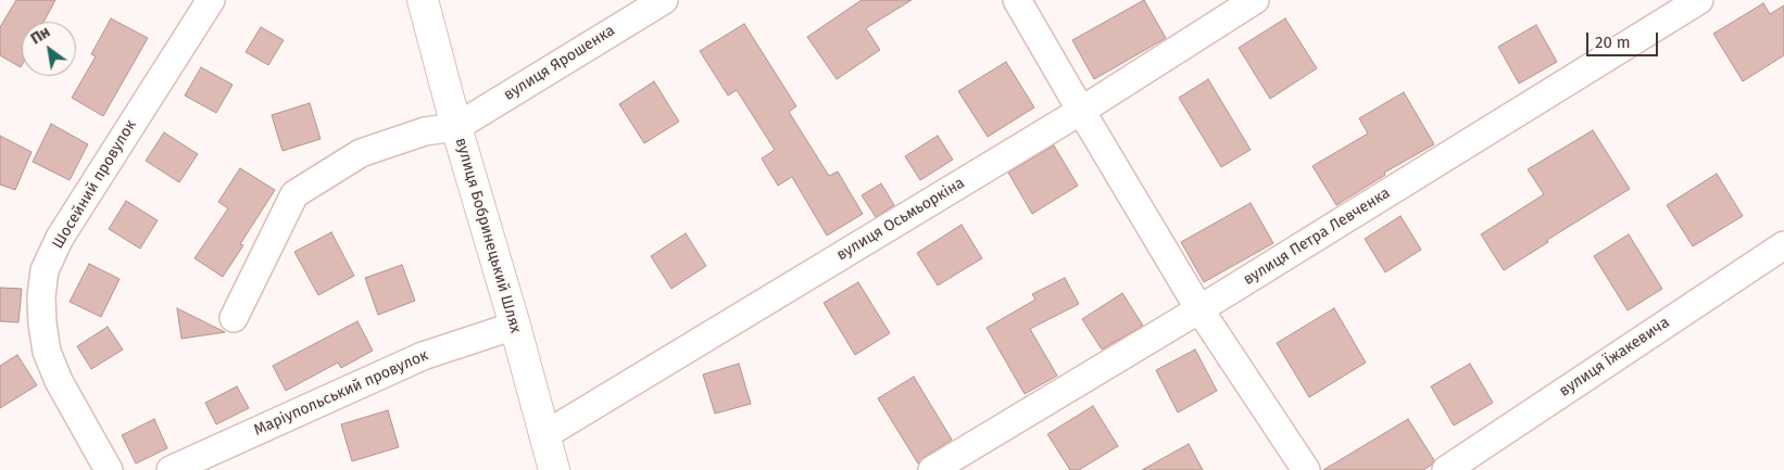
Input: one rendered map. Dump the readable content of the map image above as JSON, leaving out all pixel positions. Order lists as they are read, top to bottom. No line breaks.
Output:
{"streets":{"main road":["вулиця Бобринецький Шлях"],"street":["вулиця Ярошенка","Шосейний провулок","вулиця Осьмьоркіна","вулиця Петра Левченка","вулиця Їжакевича","Маріупольський провулок"]},"crossings":[["вулиця Ярошенка","вулиця Бобринецький Шлях"],["вулиця Осьмьоркіна","вулиця Бобринецький Шлях"],["вулиця Бобринецький Шлях","Маріупольський провулок"]],"scale_bar":"20 m","north":"top left"}
